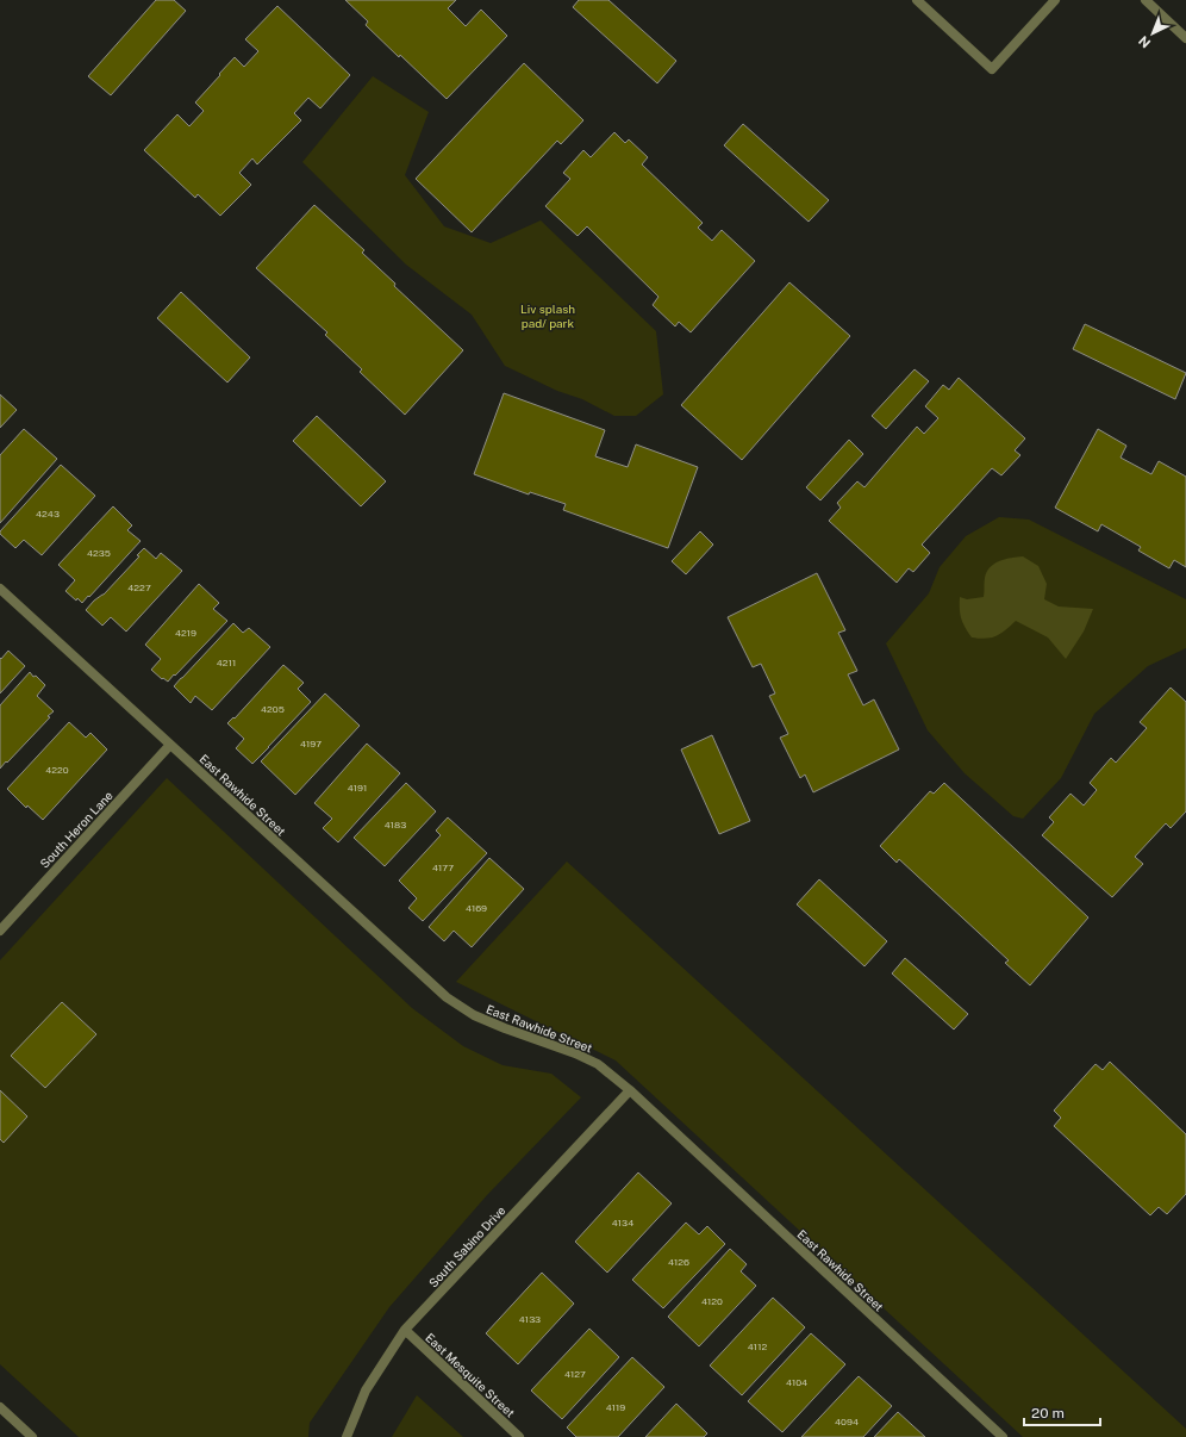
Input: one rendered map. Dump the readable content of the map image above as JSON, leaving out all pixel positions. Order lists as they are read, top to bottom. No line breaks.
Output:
{"streets":{"street":["East Rawhide Street","South Heron Lane","South Sabino Drive","East Mesquite Street"]},"crossings":[["East Rawhide Street","South Heron Lane"],["East Rawhide Street","South Sabino Drive"],["South Sabino Drive","East Mesquite Street"]],"parks":["Liv splash pad/ park"],"house_numbers":["4243","4235","4227","4219","4211","4205","4197","4220","4191","4183","4177","4169","4134","4126","4120","4133","4112","4127","4104","4119","4094"],"scale_bar":"20 m","north":"bottom left"}
